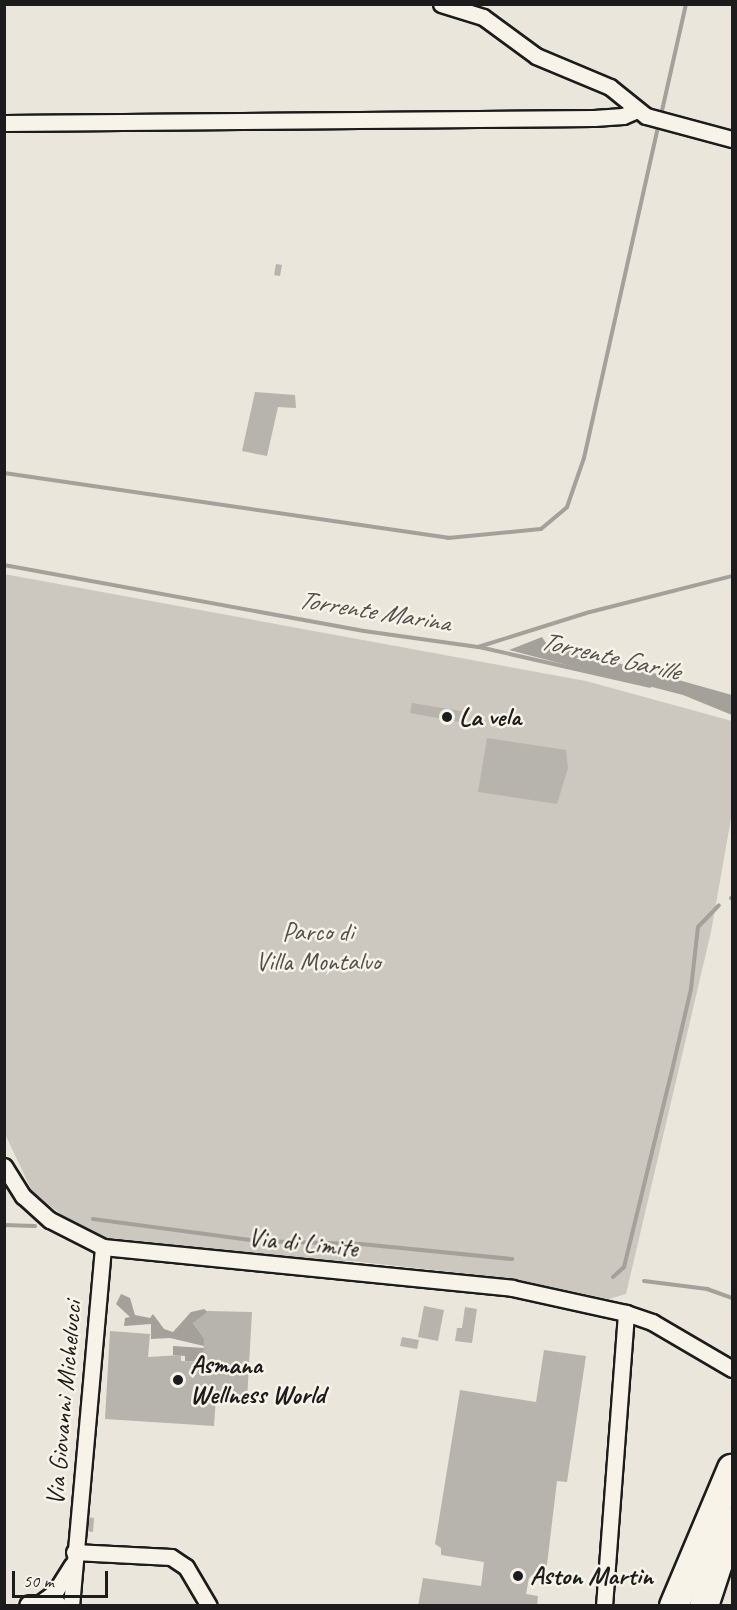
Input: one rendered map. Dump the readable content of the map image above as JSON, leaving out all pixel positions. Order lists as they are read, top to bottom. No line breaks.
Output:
{"streets":{"street":["Via di Limite","Via Giovanni Michelucci"]},"crossings":[["Via di Limite","Via Giovanni Michelucci"]],"water":["Torrente Marina","Torrente Garille"],"parks":["Parco di Villa Montalvo"],"places":["La vela","Asmana Wellness World","Aston Martin"],"scale_bar":"50 m"}
